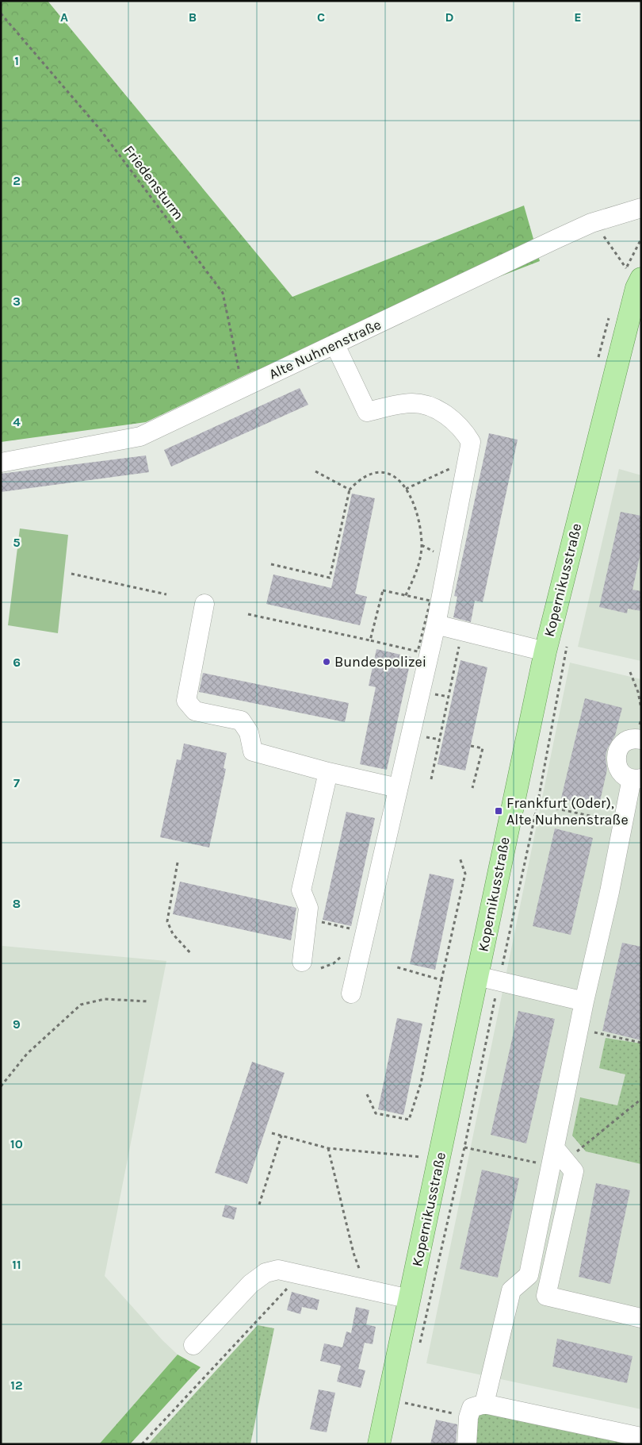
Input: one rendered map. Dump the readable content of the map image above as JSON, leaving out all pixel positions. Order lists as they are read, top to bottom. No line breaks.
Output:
{"streets":{"main road":["Kopernikusstraße"],"street":["Alte Nuhnenstraße"],"path":["Friedensturm"]},"crossings":[["Friedensturm","Alte Nuhnenstraße"]],"places":{"other":["Bundespolizei"],"transit":["Frankfurt (Oder), Alte Nuhnenstraße"]},"grid":{"columns":["A","B","C","D","E"],"rows":["1","2","3","4","5","6","7","8","9","10","11","12"]}}
